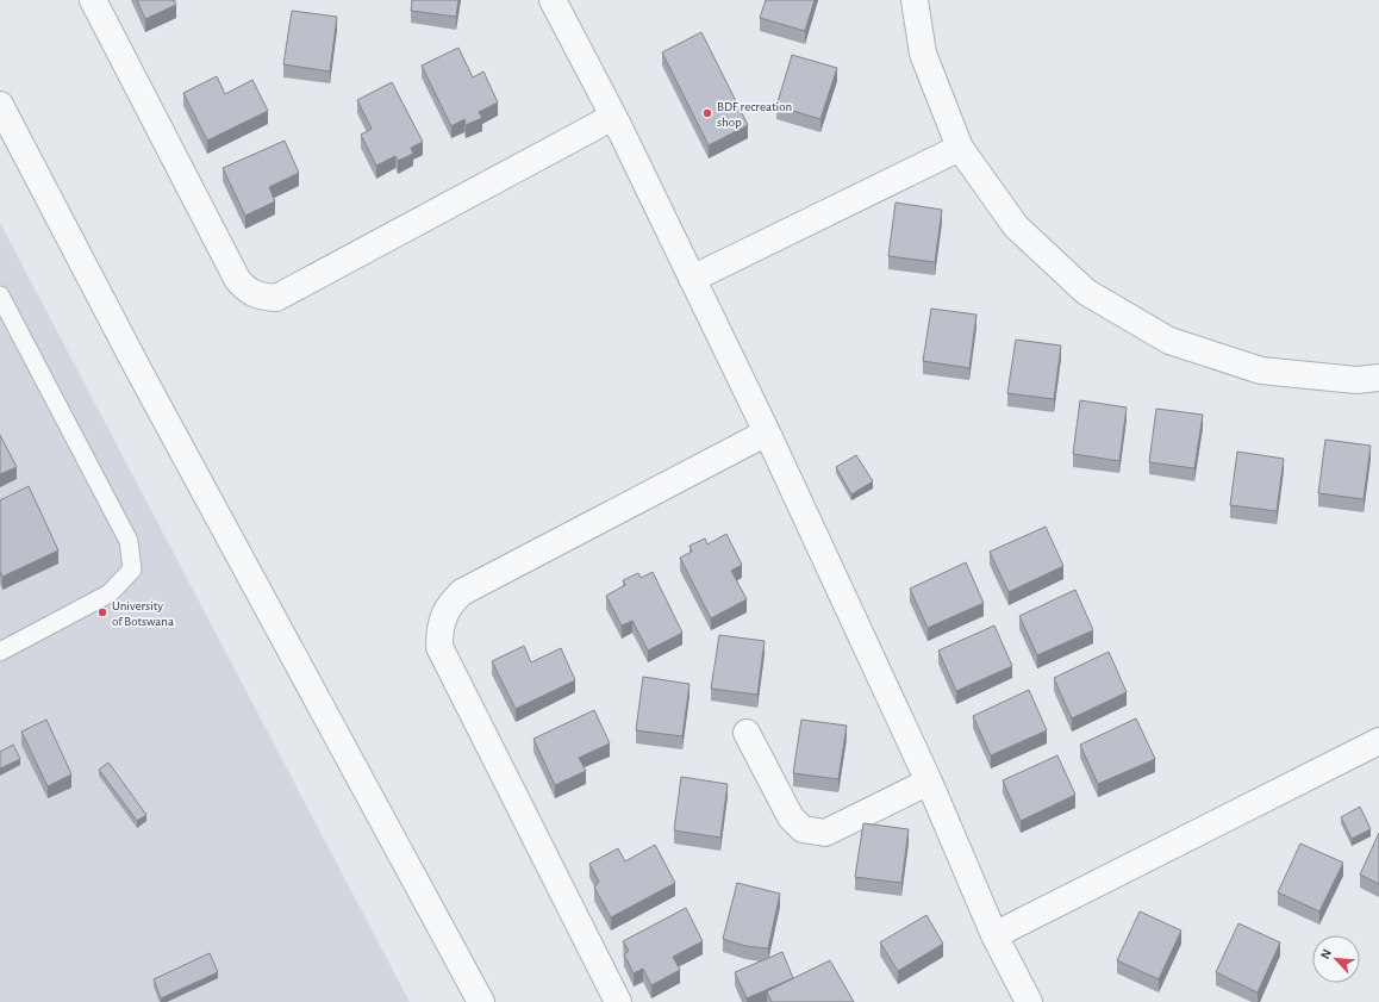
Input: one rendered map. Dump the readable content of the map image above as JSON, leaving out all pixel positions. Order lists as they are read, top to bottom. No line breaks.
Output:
{"places":["BDF recreation shop","University of Botswana"],"north":"top left"}
